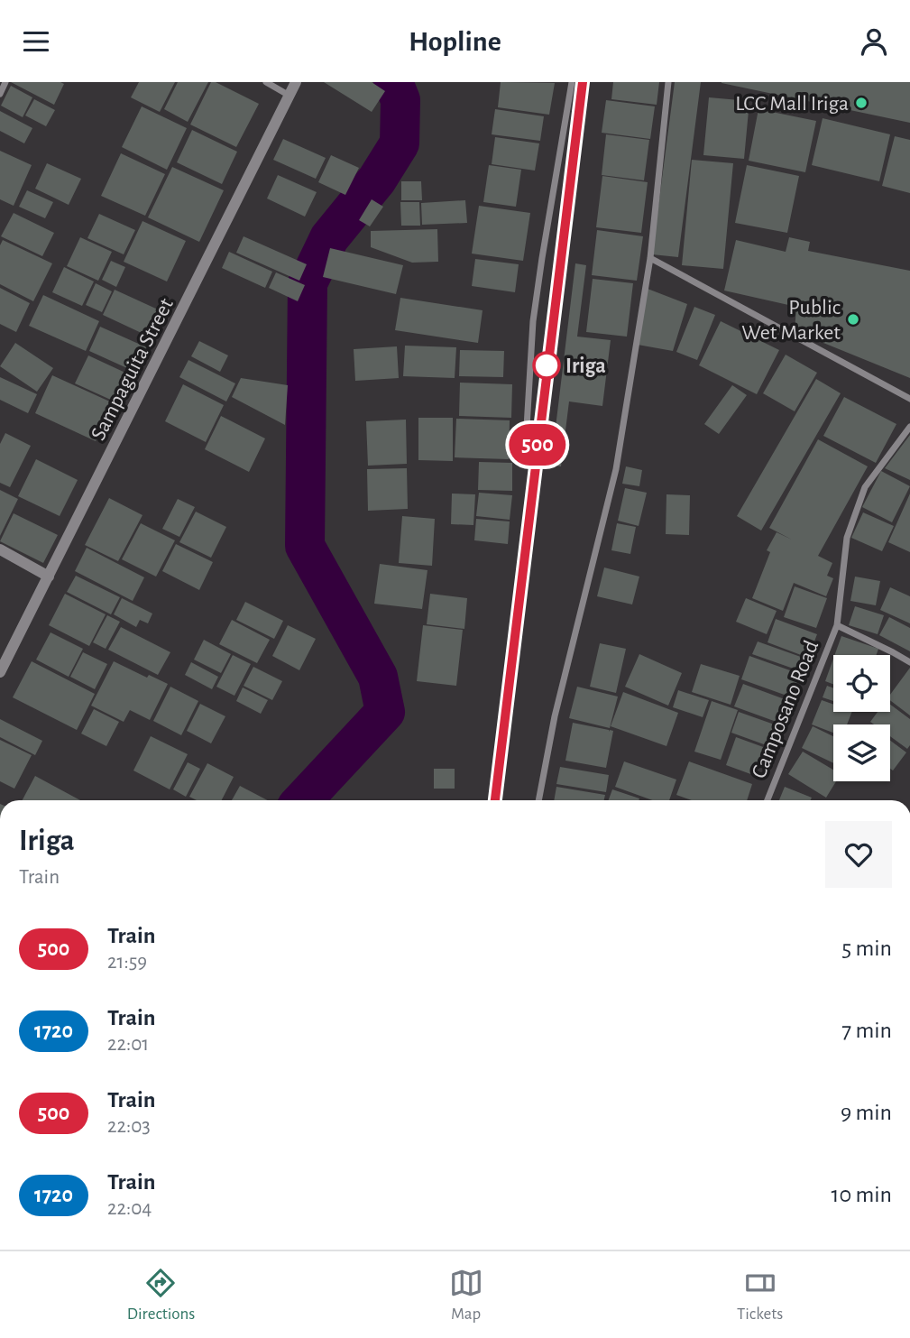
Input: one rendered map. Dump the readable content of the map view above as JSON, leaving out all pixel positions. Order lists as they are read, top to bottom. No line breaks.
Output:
{"streets":{"street":["Sampaguita Street","Camposano Road"]},"places":["LCC Mall Iriga","Public Wet Market","Iriga"],"page":{"header":"Hopline","on_map":"500","heading":["Iriga","Train"],"list":[{"mark":"500","name":"Train","note":"21:59","value":"5 min"},{"mark":"1720","name":"Train","note":"22:01","value":"7 min"},{"mark":"500","name":"Train","note":"22:03","value":"9 min"},{"mark":"1720","name":"Train","note":"22:04","value":"10 min"}],"tabs":["Directions","Map","Tickets"]}}
